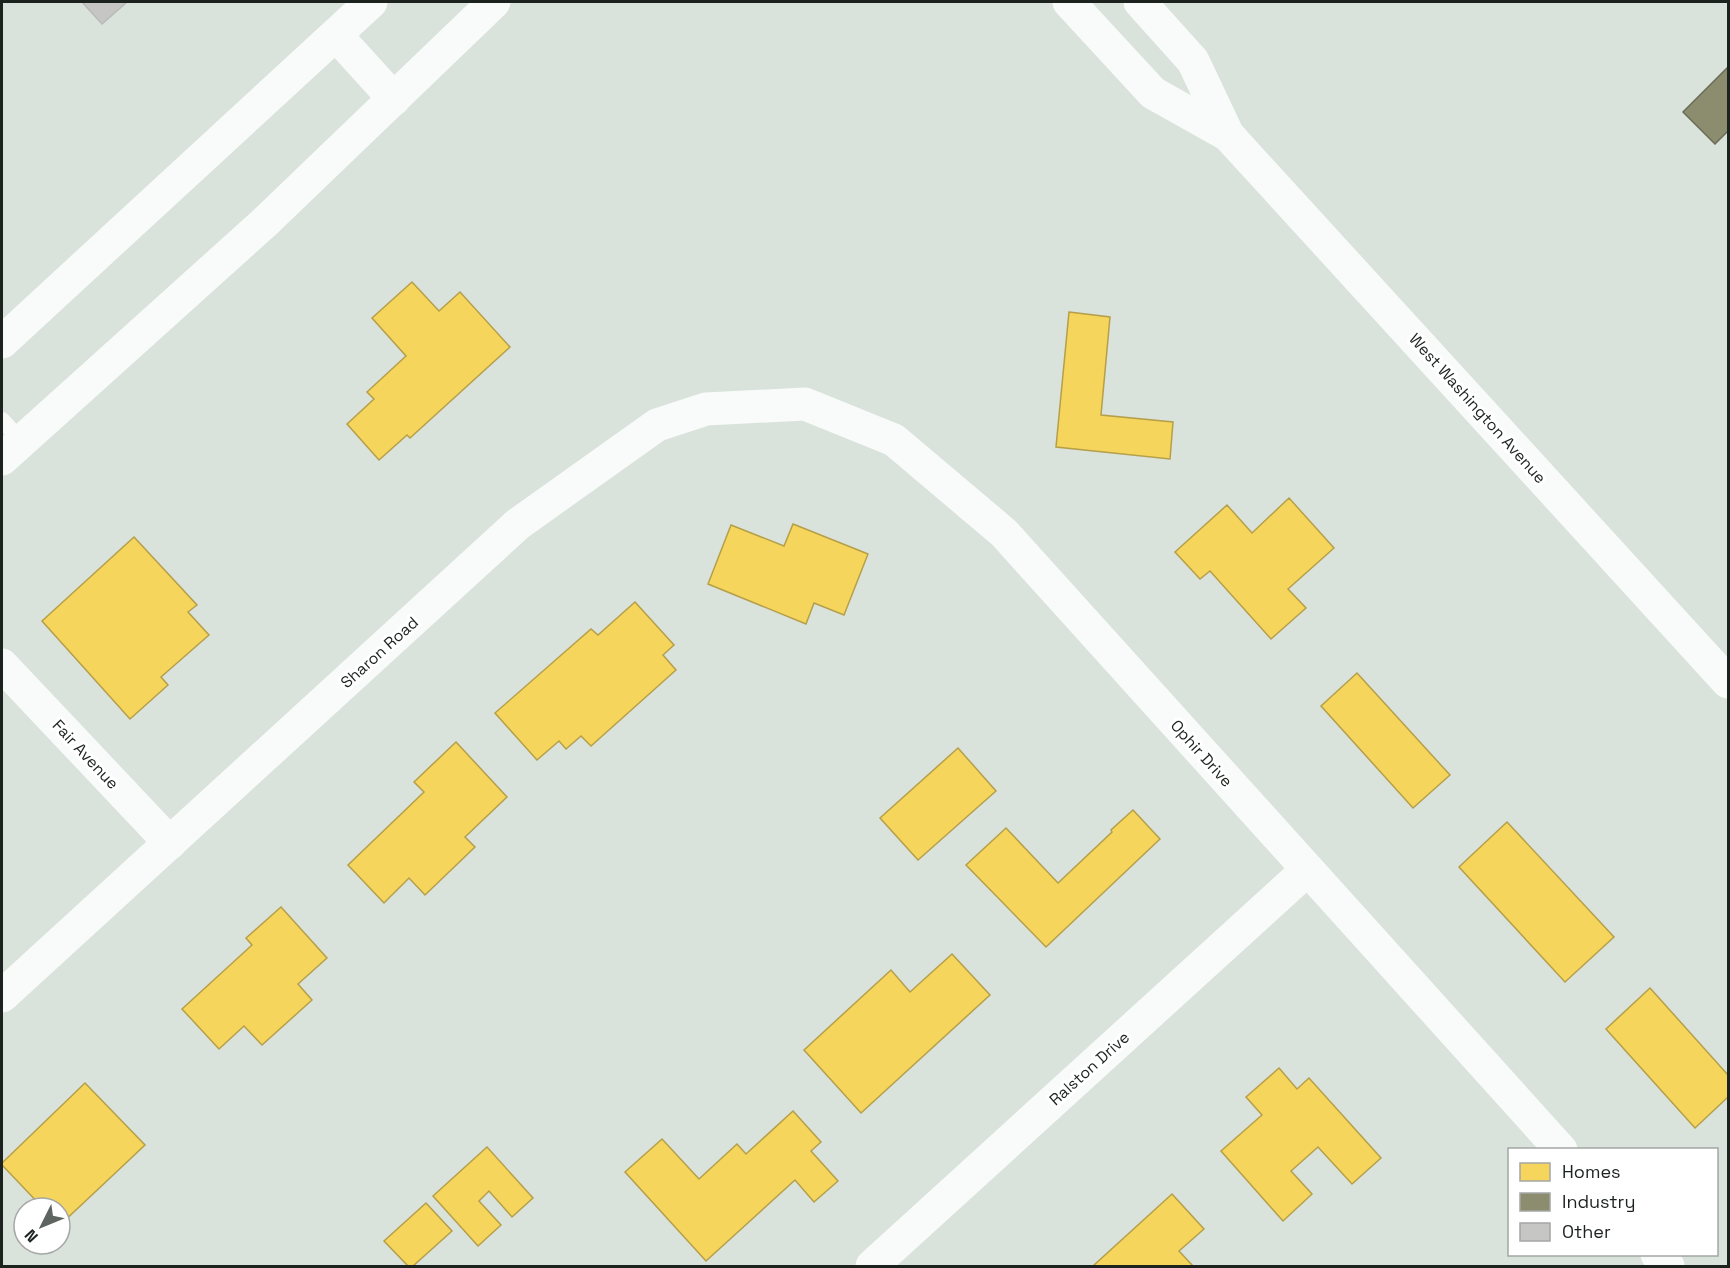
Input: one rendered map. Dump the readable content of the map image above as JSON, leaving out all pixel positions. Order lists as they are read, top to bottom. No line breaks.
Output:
{"streets":{"street":["West Washington Avenue","Sharon Road","Ophir Drive","Fair Avenue","Ralston Drive"]},"crossings":[["Sharon Road","Ophir Drive"],["Sharon Road","Fair Avenue"],["Ophir Drive","Ralston Drive"]],"legend":["Homes","Industry","Other"],"north":"bottom left"}
